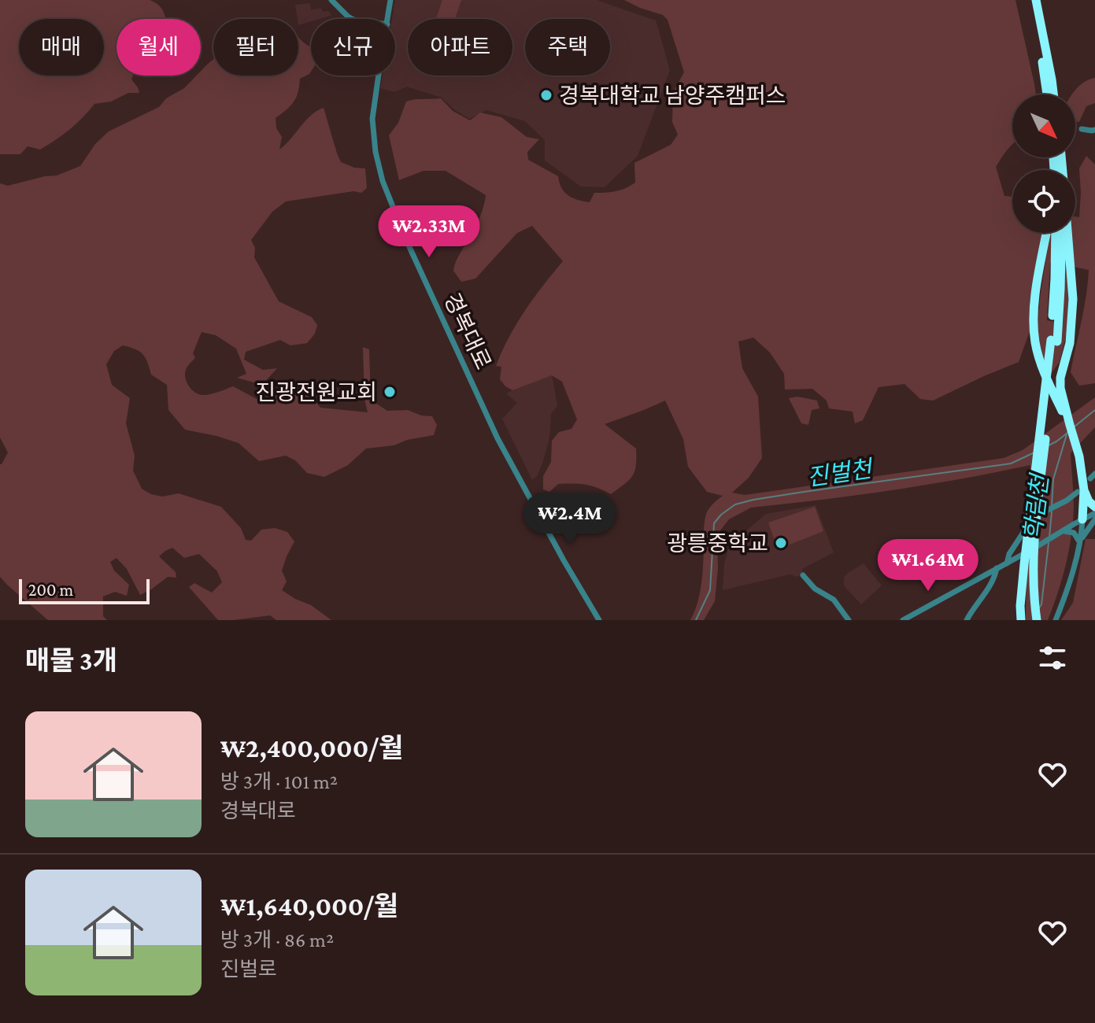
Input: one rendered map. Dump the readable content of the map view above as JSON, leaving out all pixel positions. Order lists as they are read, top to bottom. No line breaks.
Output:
{"streets":{"street":["경복대로"]},"water":["진벌천","학림천"],"places":["경복대학교 남양주캠퍼스","진광전원교회","광릉중학교"],"scale_bar":"200 m","north":"bottom right","page":{"chip":["매매","월세","필터","신규","아파트","주택"],"price":["₩2.33M","₩2.4M","₩1.64M"],"scale":"200 m","heading":"매물 3개","list":[{"name":"₩2,400,000/월","note":"방 3개 · 101 m² · 경복대로"},{"name":"₩1,640,000/월","note":"방 3개 · 86 m² · 진벌로"}]}}
